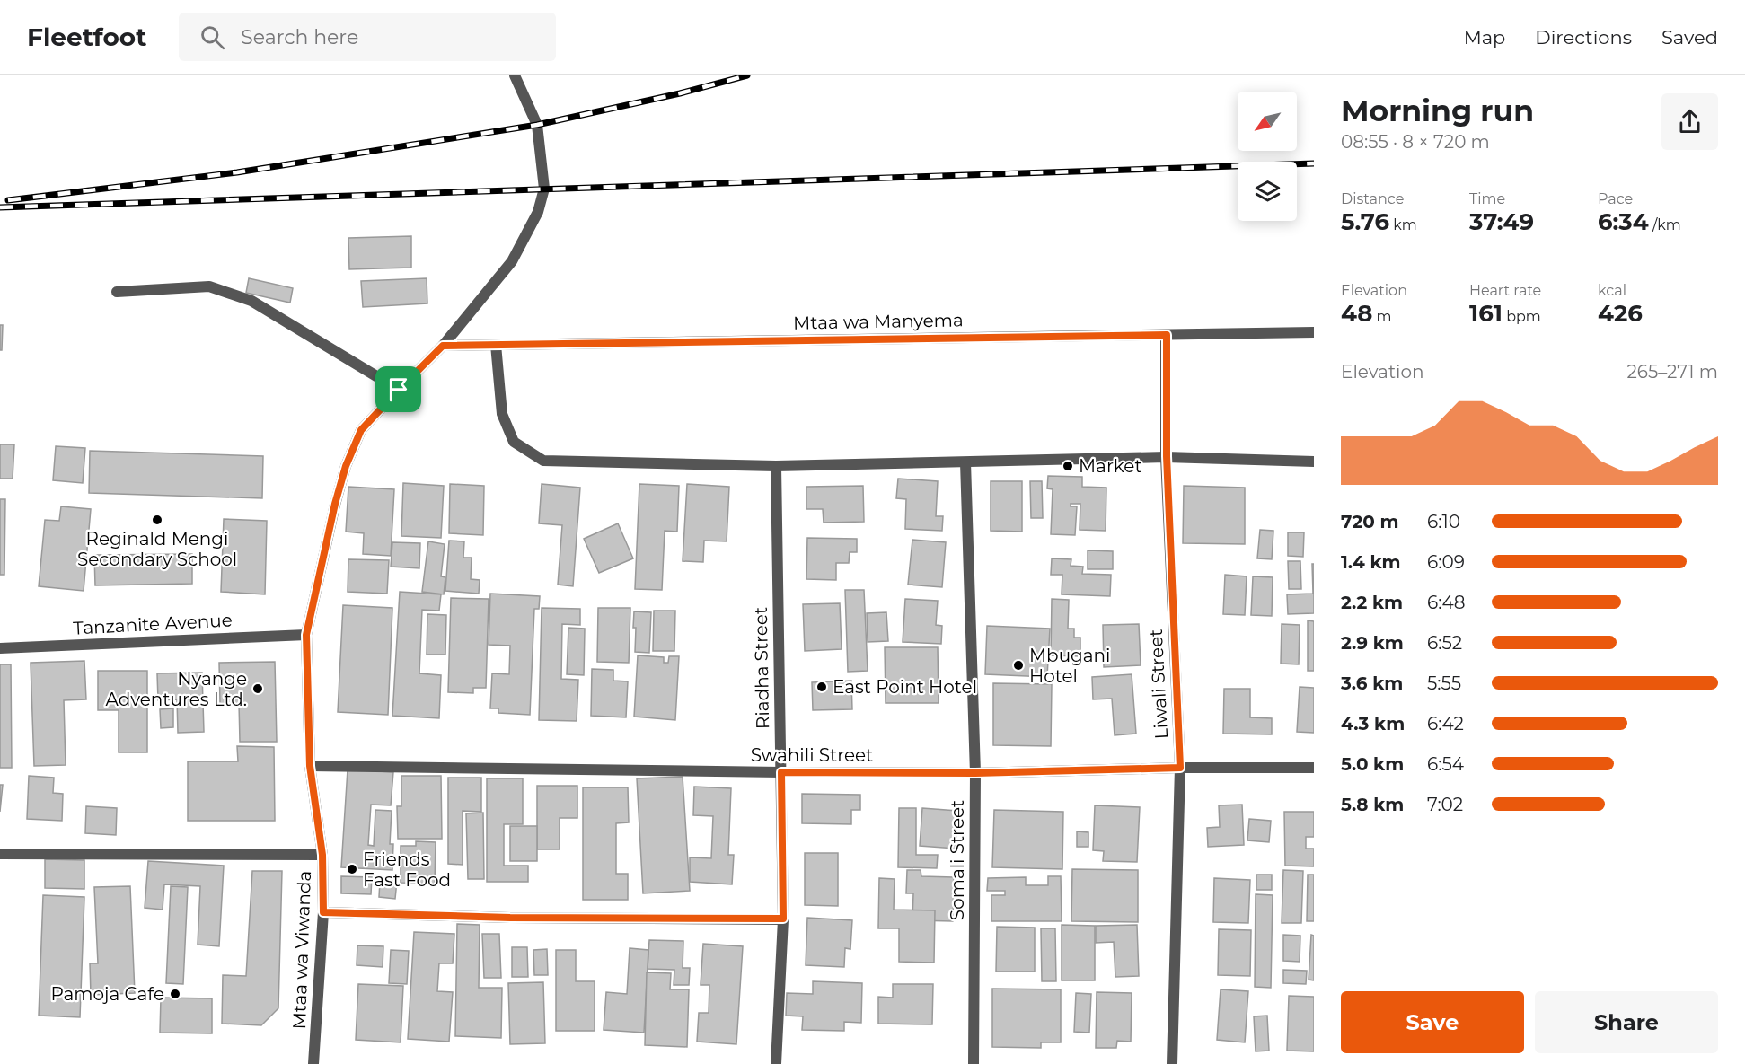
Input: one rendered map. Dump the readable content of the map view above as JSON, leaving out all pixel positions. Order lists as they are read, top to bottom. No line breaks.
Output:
{"streets":{"street":["Mtaa wa Manyema","Tanzanite Avenue","Riadha Street","Liwali Street","Swahili Street","Somali Street","Mtaa wa Viwanda"]},"crossings":[["Mtaa wa Manyema","Liwali Street"],["Mtaa wa Manyema","Mtaa wa Viwanda"],["Tanzanite Avenue","Mtaa wa Viwanda"],["Riadha Street","Swahili Street"],["Liwali Street","Swahili Street"],["Swahili Street","Somali Street"],["Swahili Street","Mtaa wa Viwanda"]],"places":["Market","Reginald Mengi Secondary School","Mbugani Hotel","East Point Hotel","Nyange Adventures Ltd.","Friends Fast Food","Pamoja Cafe"],"north":"bottom left","page":{"header":"Fleetfoot","search":"Search here","nav":["Map","Directions","Saved"],"heading":["Morning run","08:55 · 8 × 720 m"],"stats":[["Distance","5.76 km"],["Time","37:49"],["Pace","6:34 /km"],["Elevation","48 m"],["Heart rate","161 bpm"],["kcal","426"]],"chart":["Elevation","265–271 m"],"list":[{"name":"720 m","note":"6:10"},{"name":"1.4 km","note":"6:09"},{"name":"2.2 km","note":"6:48"},{"name":"2.9 km","note":"6:52"},{"name":"3.6 km","note":"5:55"},{"name":"4.3 km","note":"6:42"},{"name":"5.0 km","note":"6:54"},{"name":"5.8 km","note":"7:02"}],"buttons":["Save","Share"]}}
